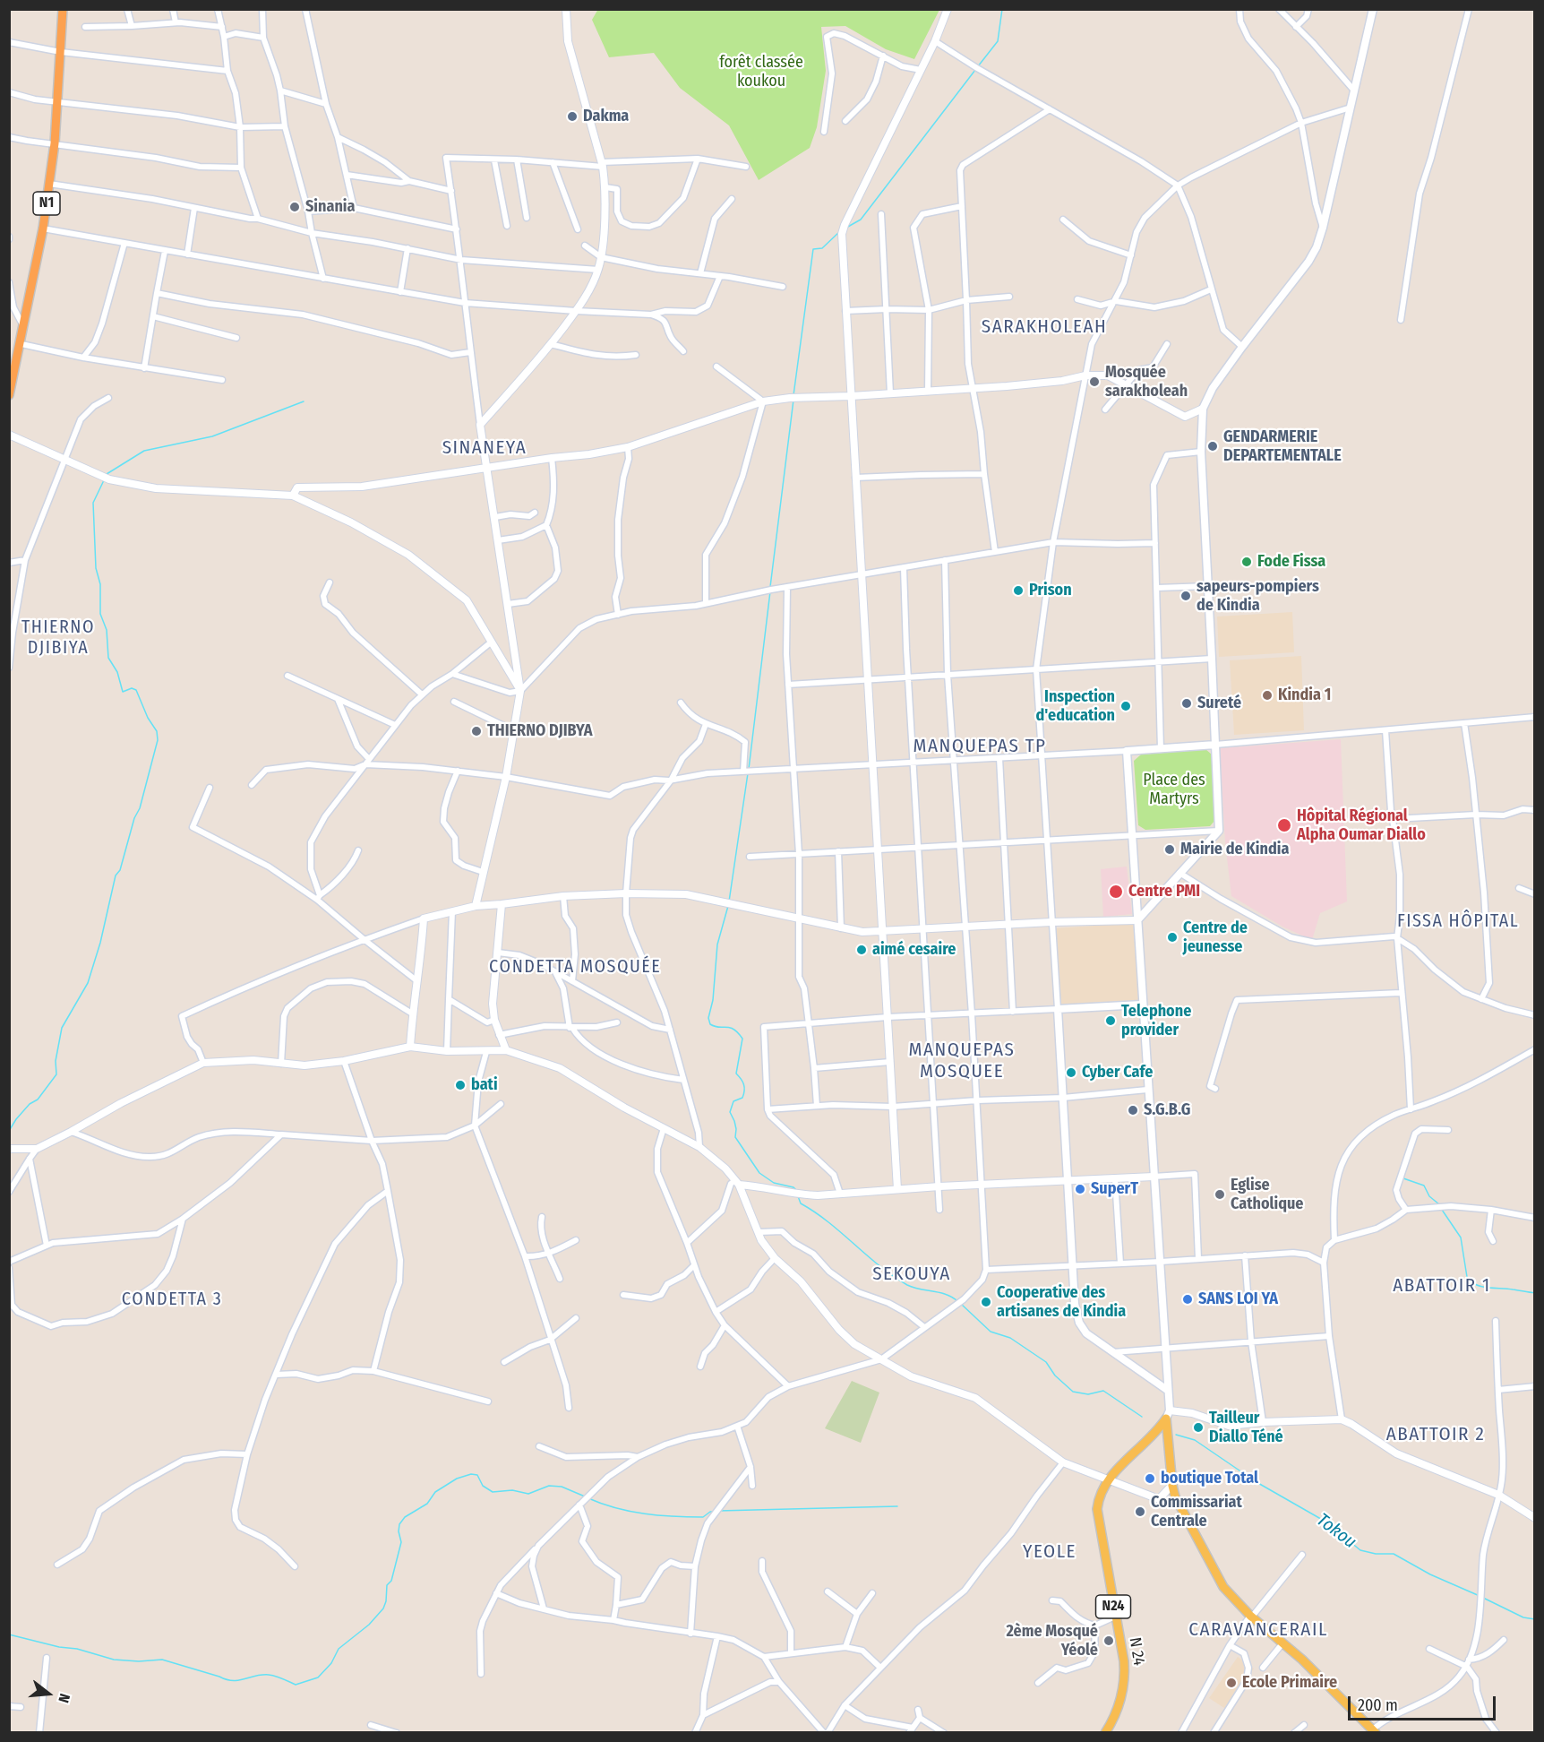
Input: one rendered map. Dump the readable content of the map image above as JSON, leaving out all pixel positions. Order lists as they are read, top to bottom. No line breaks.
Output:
{"streets":{"highway":["N1"],"main road":["N24","N 24"]},"crossings":[["N24","N 24"]],"districts":["SARAKHOLEAH","SINANEYA","THIERNO DJIBIYA","MANQUEPAS TP","FISSA HÔPITAL","СONDETTA MOSQUÉE","MANQUEPAS MOSQUEE","SEKOUYA","ABATTOIR 1","СONDETTA 3","ABATTOIR 2","YEOLE","CARAVANCERAIL"],"water":["Tokou"],"parks":["forêt classée koukou","Place des Martyrs"],"places":["Dakma","Sinania","Mosquée sarakholeah","GENDARMERIE DEPARTEMENTALE","Fode Fissa","Prison","sapeurs-pompiers de Kindia","Kindia 1","Sureté","Inspection d'education","THIERNO DJIBYA","Hôpital Régional Alpha Oumar Diallo","Mairie de Kindia","Centre PMI","Centre de jeunesse","aimé cesaire","Telephone provider","Cyber Cafe","bati","S.G.B.G","SuperT","Eglise Catholique","SANS LOI YA","Cooperative des artisanes de Kindia","Tailleur Diallo Téné","boutique Total","Commissariat Centrale","2ème Mosqué Yéolé","Ecole Primaire"],"scale_bar":"200 m","north":"right"}
